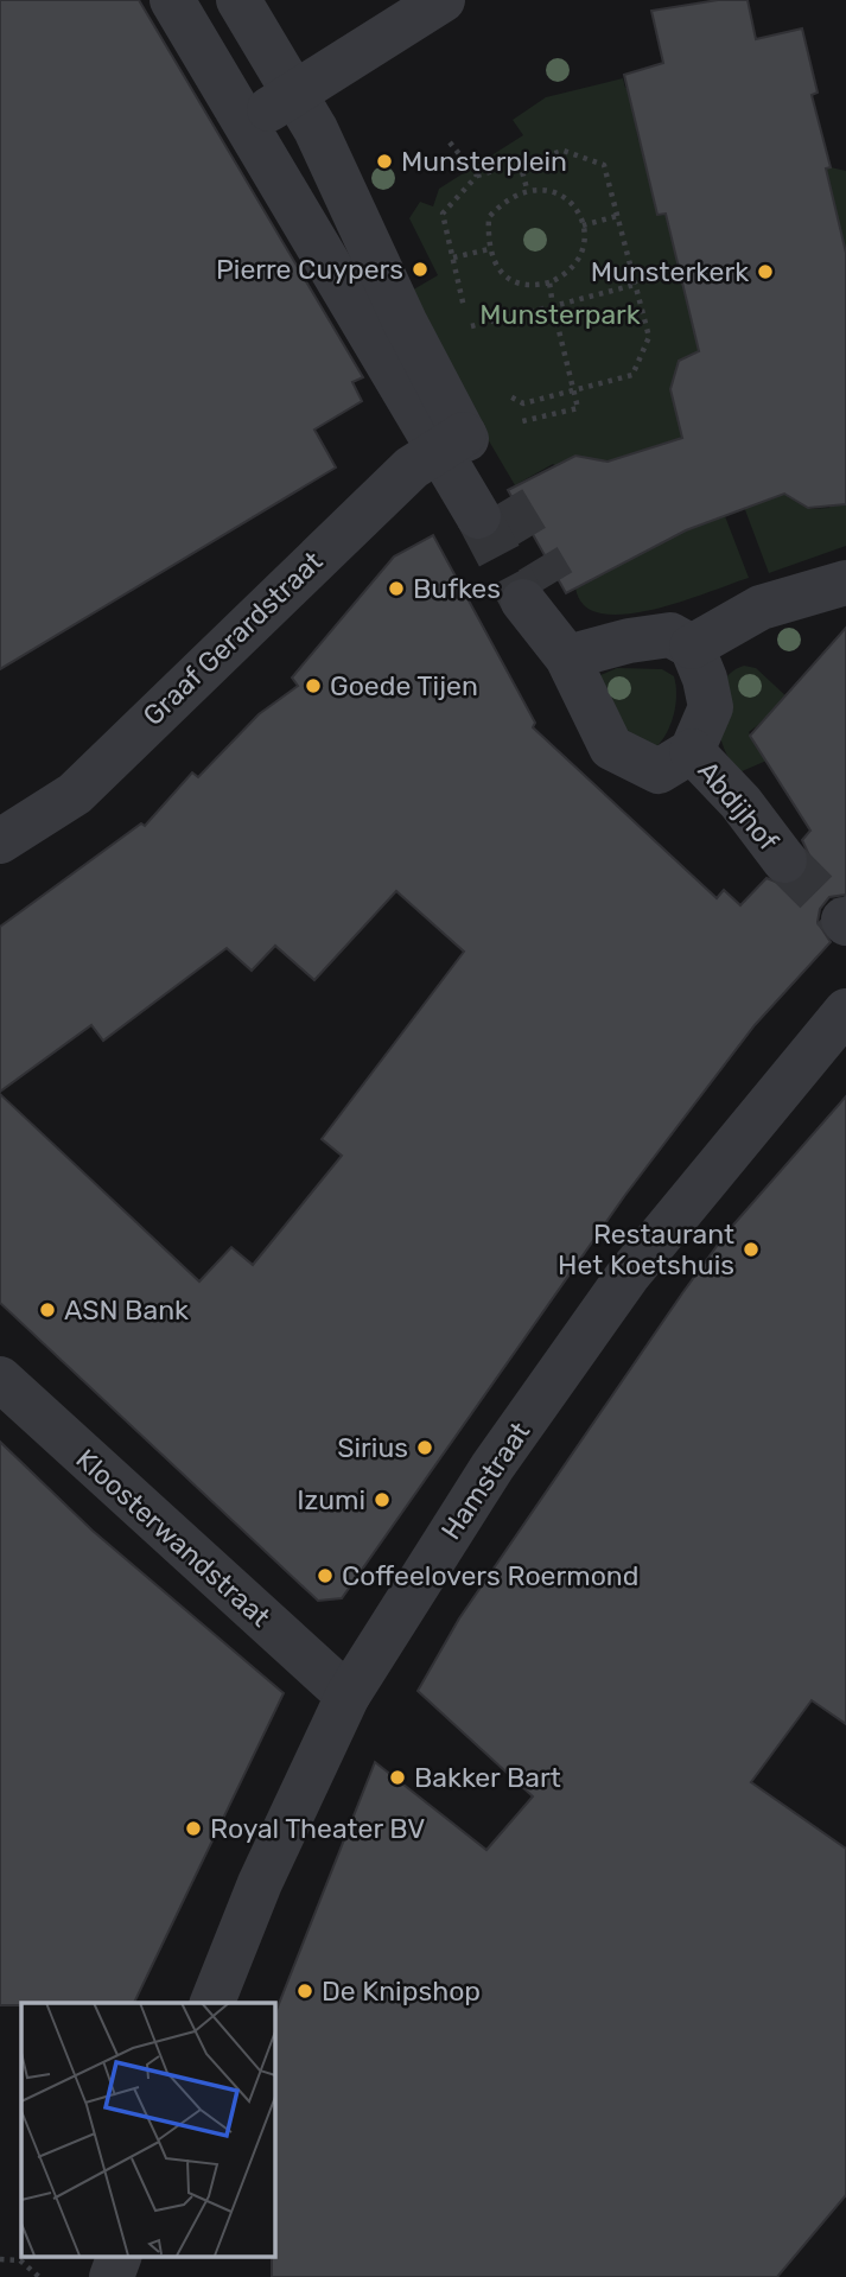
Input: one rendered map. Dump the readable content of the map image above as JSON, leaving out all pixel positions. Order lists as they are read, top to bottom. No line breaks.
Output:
{"streets":{"street":["Graaf Gerardstraat","Abdijhof","Hamstraat","Kloosterwandstraat"]},"crossings":[["Hamstraat","Kloosterwandstraat"]],"parks":["Munsterpark"],"places":["Munsterplein","Pierre Cuypers","Munsterkerk","Bufkes","Goede Tijen","Restaurant Het Koetshuis","ASN Bank","Sirius","Izumi","Coffeelovers Roermond","Bakker Bart","Royal Theater BV","De Knipshop"]}
